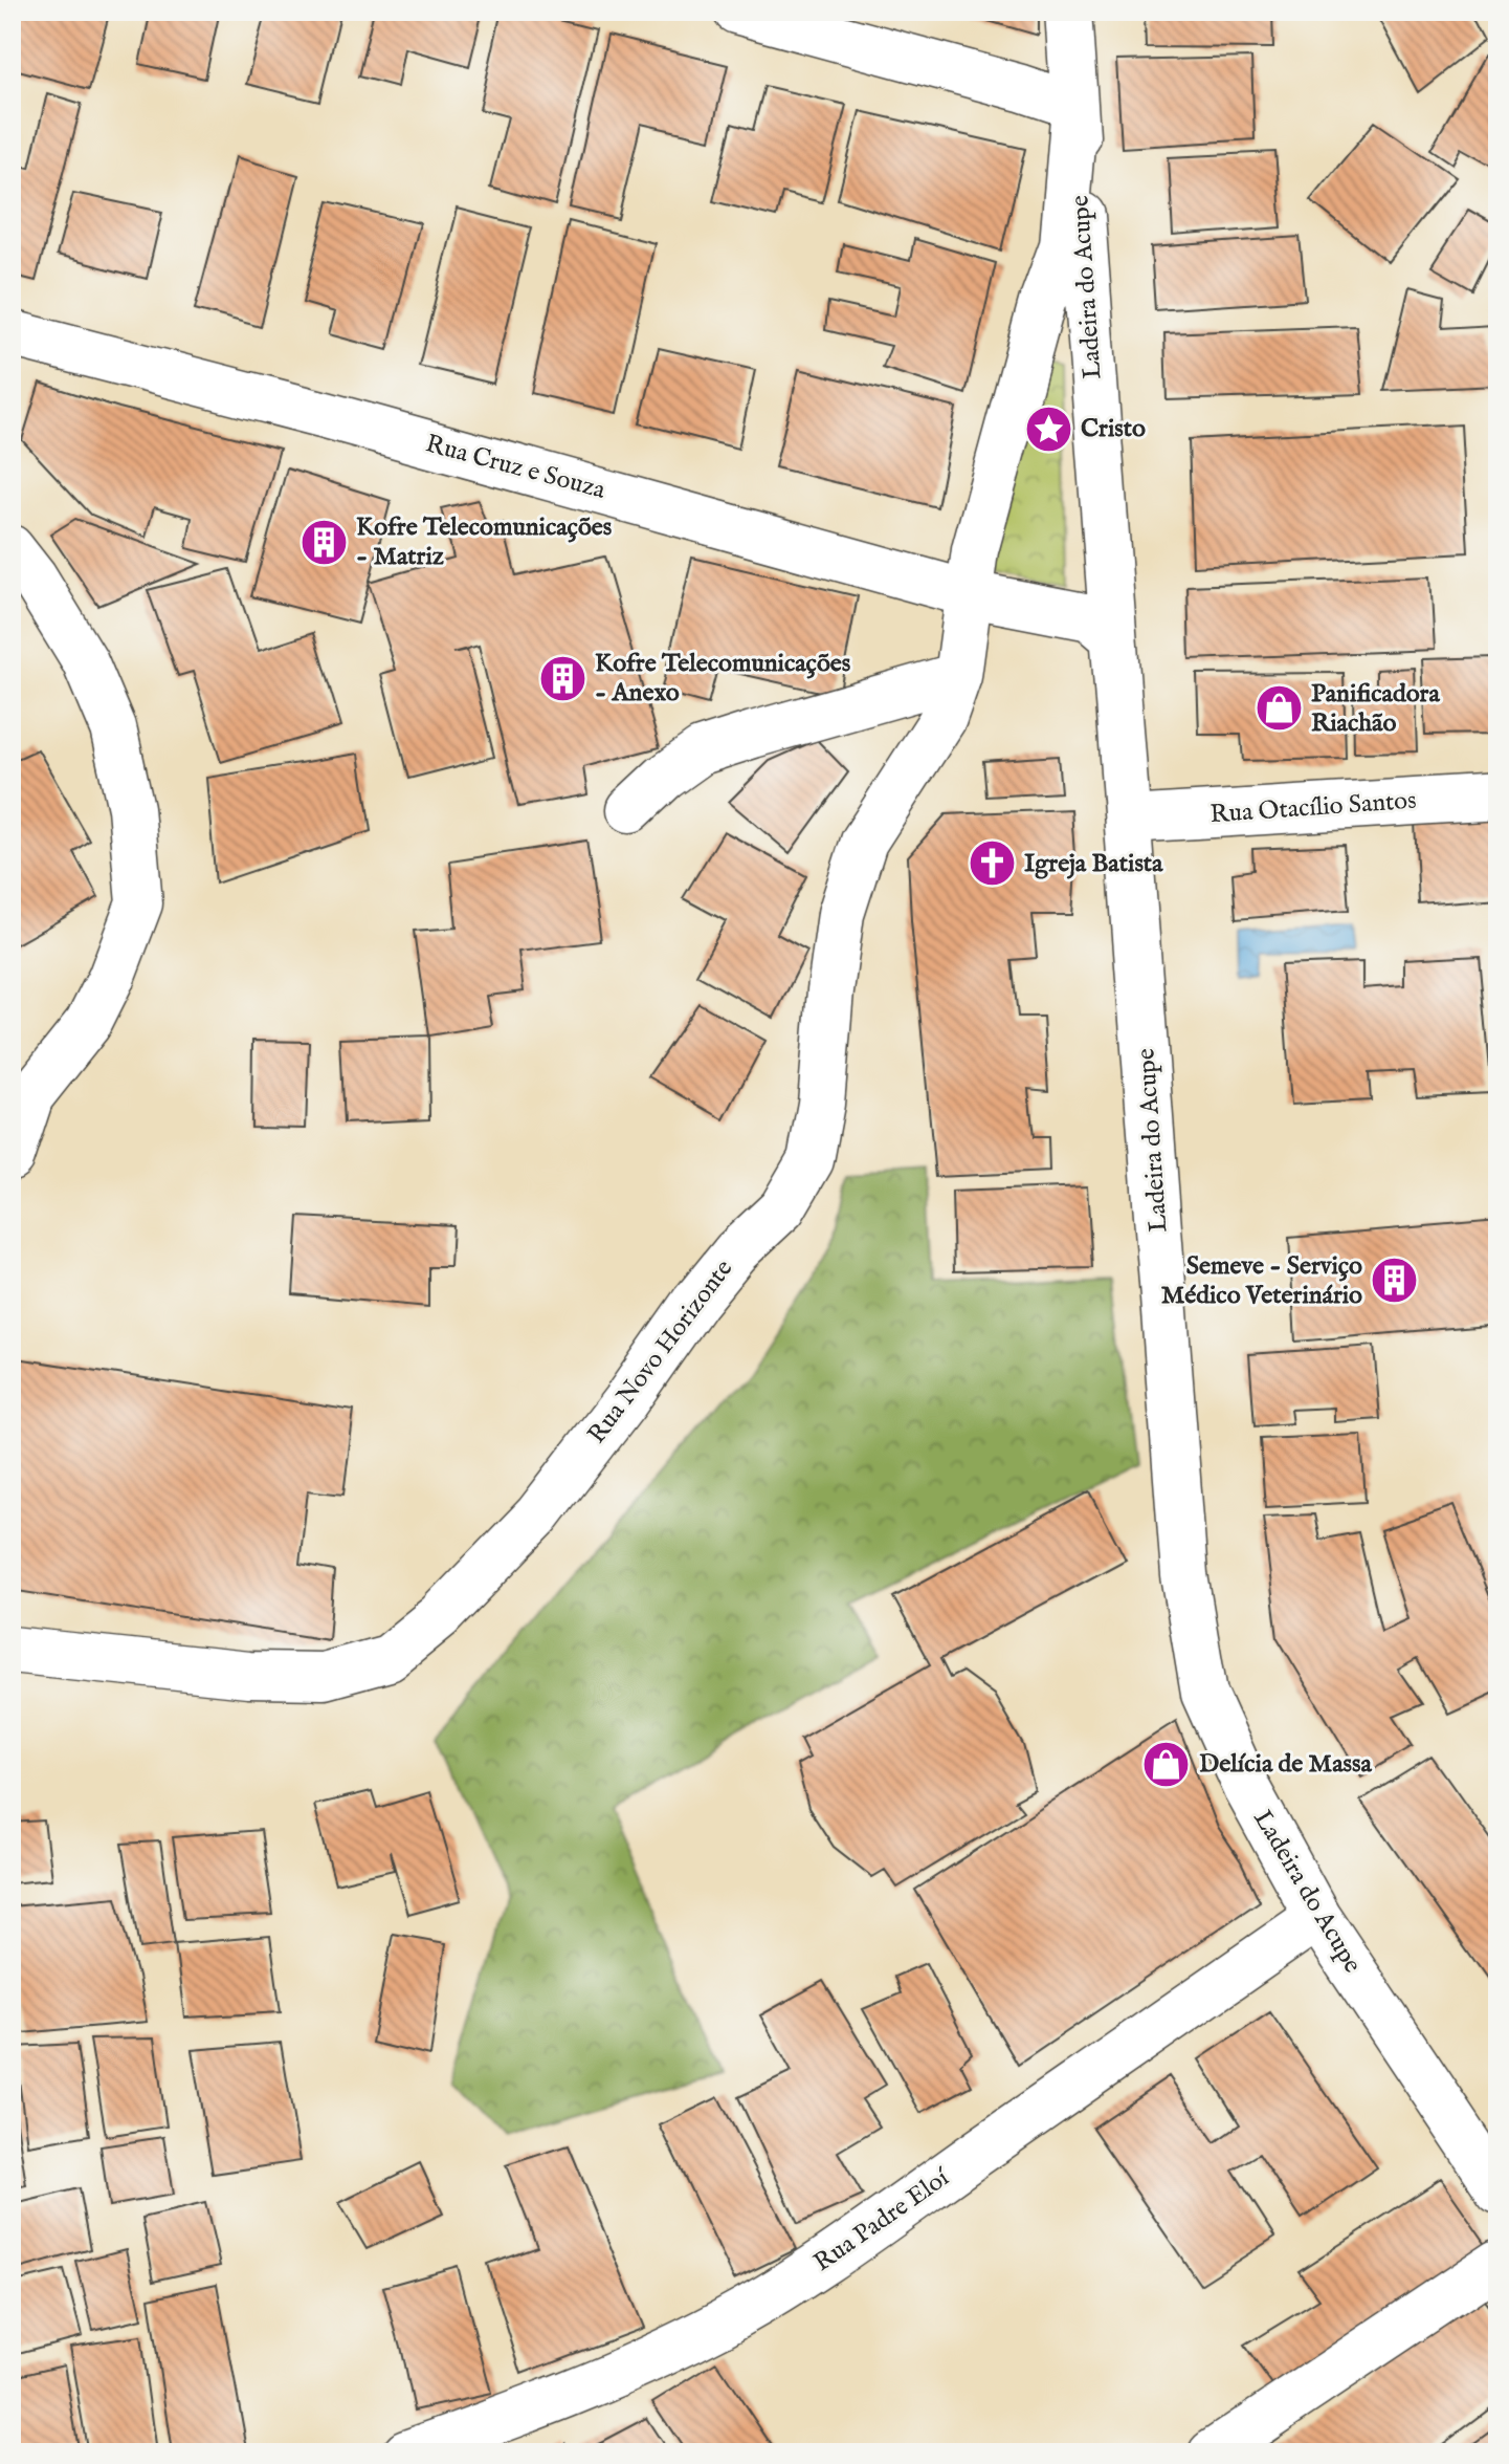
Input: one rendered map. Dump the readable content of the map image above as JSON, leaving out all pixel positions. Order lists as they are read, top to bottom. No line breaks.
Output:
{"streets":{"street":["Ladeira do Acupe","Rua Cruz e Souza","Rua Otacílio Santos","Rua Novo Horizonte","Rua Padre Eloí"]},"crossings":[["Ladeira do Acupe","Rua Cruz e Souza"],["Ladeira do Acupe","Rua Otacílio Santos"],["Ladeira do Acupe","Rua Novo Horizonte"],["Ladeira do Acupe","Rua Padre Eloí"],["Rua Cruz e Souza","Rua Novo Horizonte"]],"places":{"place":["Cristo"],"building":["Kofre Telecomunicações - Matriz","Kofre Telecomunicações - Anexo","Semeve - Serviço Médico Veterinário"],"shop":["Panificadora Riachão","Delícia de Massa"],"church":["Igreja Batista"]}}
